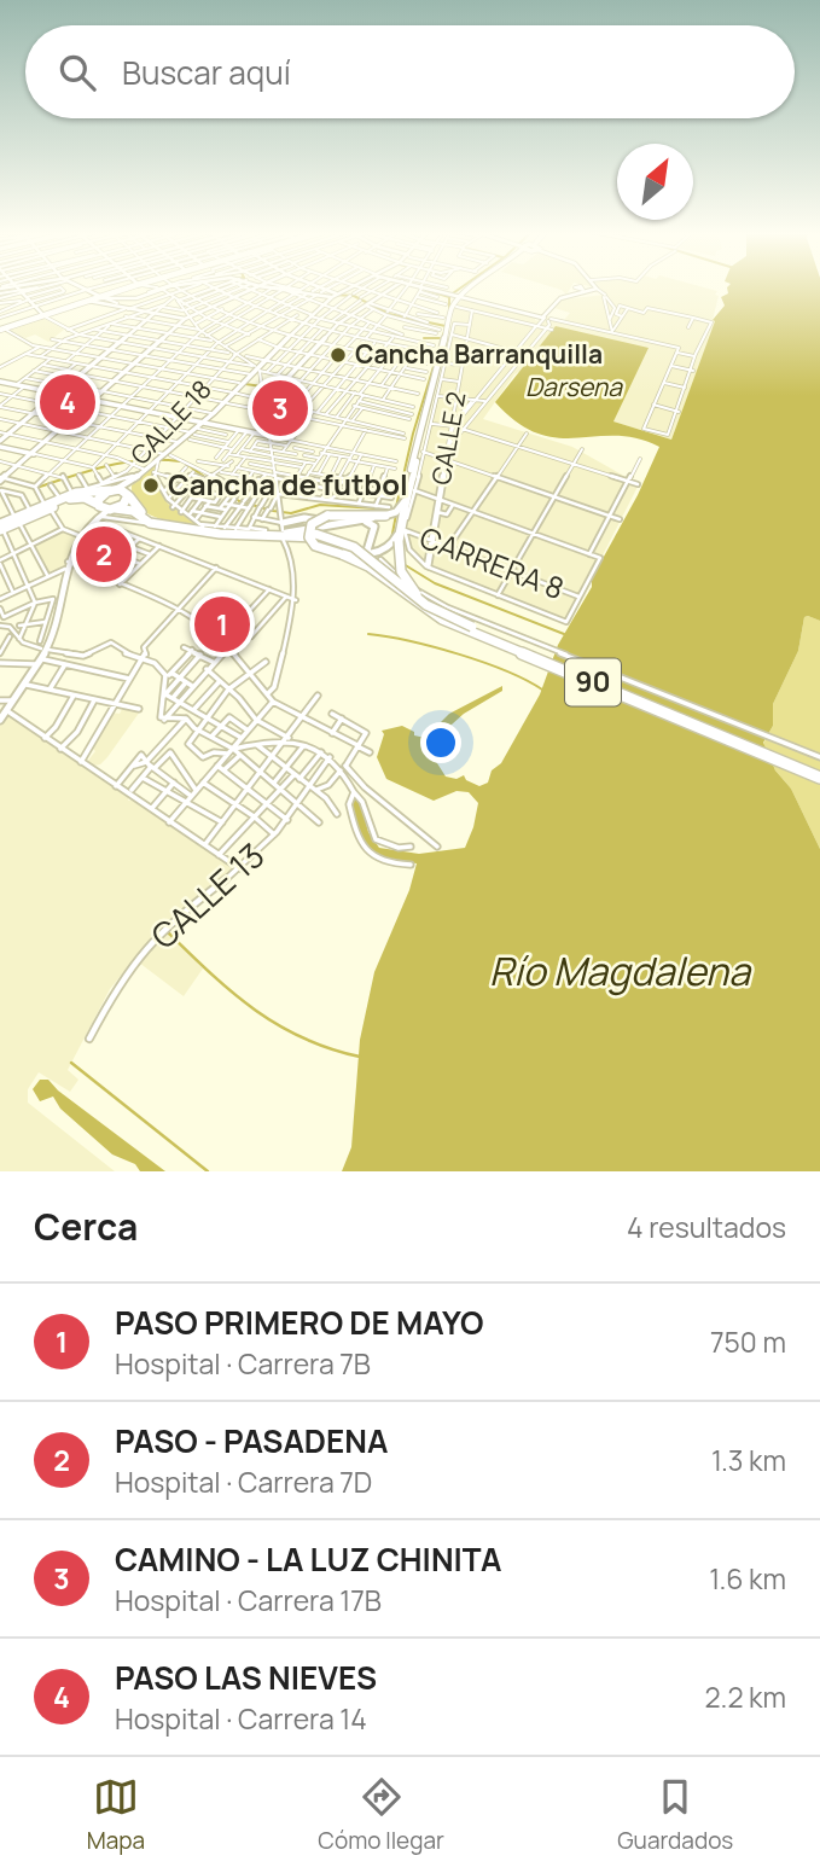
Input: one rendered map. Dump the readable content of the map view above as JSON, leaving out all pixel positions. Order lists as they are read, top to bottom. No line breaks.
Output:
{"streets":{"highway":["90"],"street":["CALLE 18","CALLE 2","CARRERA 8","CALLE 13"]},"crossings":[["CALLE 2","CARRERA 8"]],"water":["Darsena","Río Magdalena"],"places":["Cancha Barranquilla","Cancha de futbol"],"north":"top right","page":{"search":"Buscar aquí","pins":["4","3","2","1"],"heading":["Cerca","4 resultados"],"list":[{"mark":"1","name":"PASO PRIMERO DE MAYO","note":"Hospital · Carrera 7B","value":"750 m"},{"mark":"2","name":"PASO - PASADENA","note":"Hospital · Carrera 7D","value":"1.3 km"},{"mark":"3","name":"CAMINO - LA LUZ CHINITA","note":"Hospital · Carrera 17B","value":"1.6 km"},{"mark":"4","name":"PASO LAS NIEVES","note":"Hospital · Carrera 14","value":"2.2 km"}],"nav":["Mapa","Cómo llegar","Guardados"]}}
